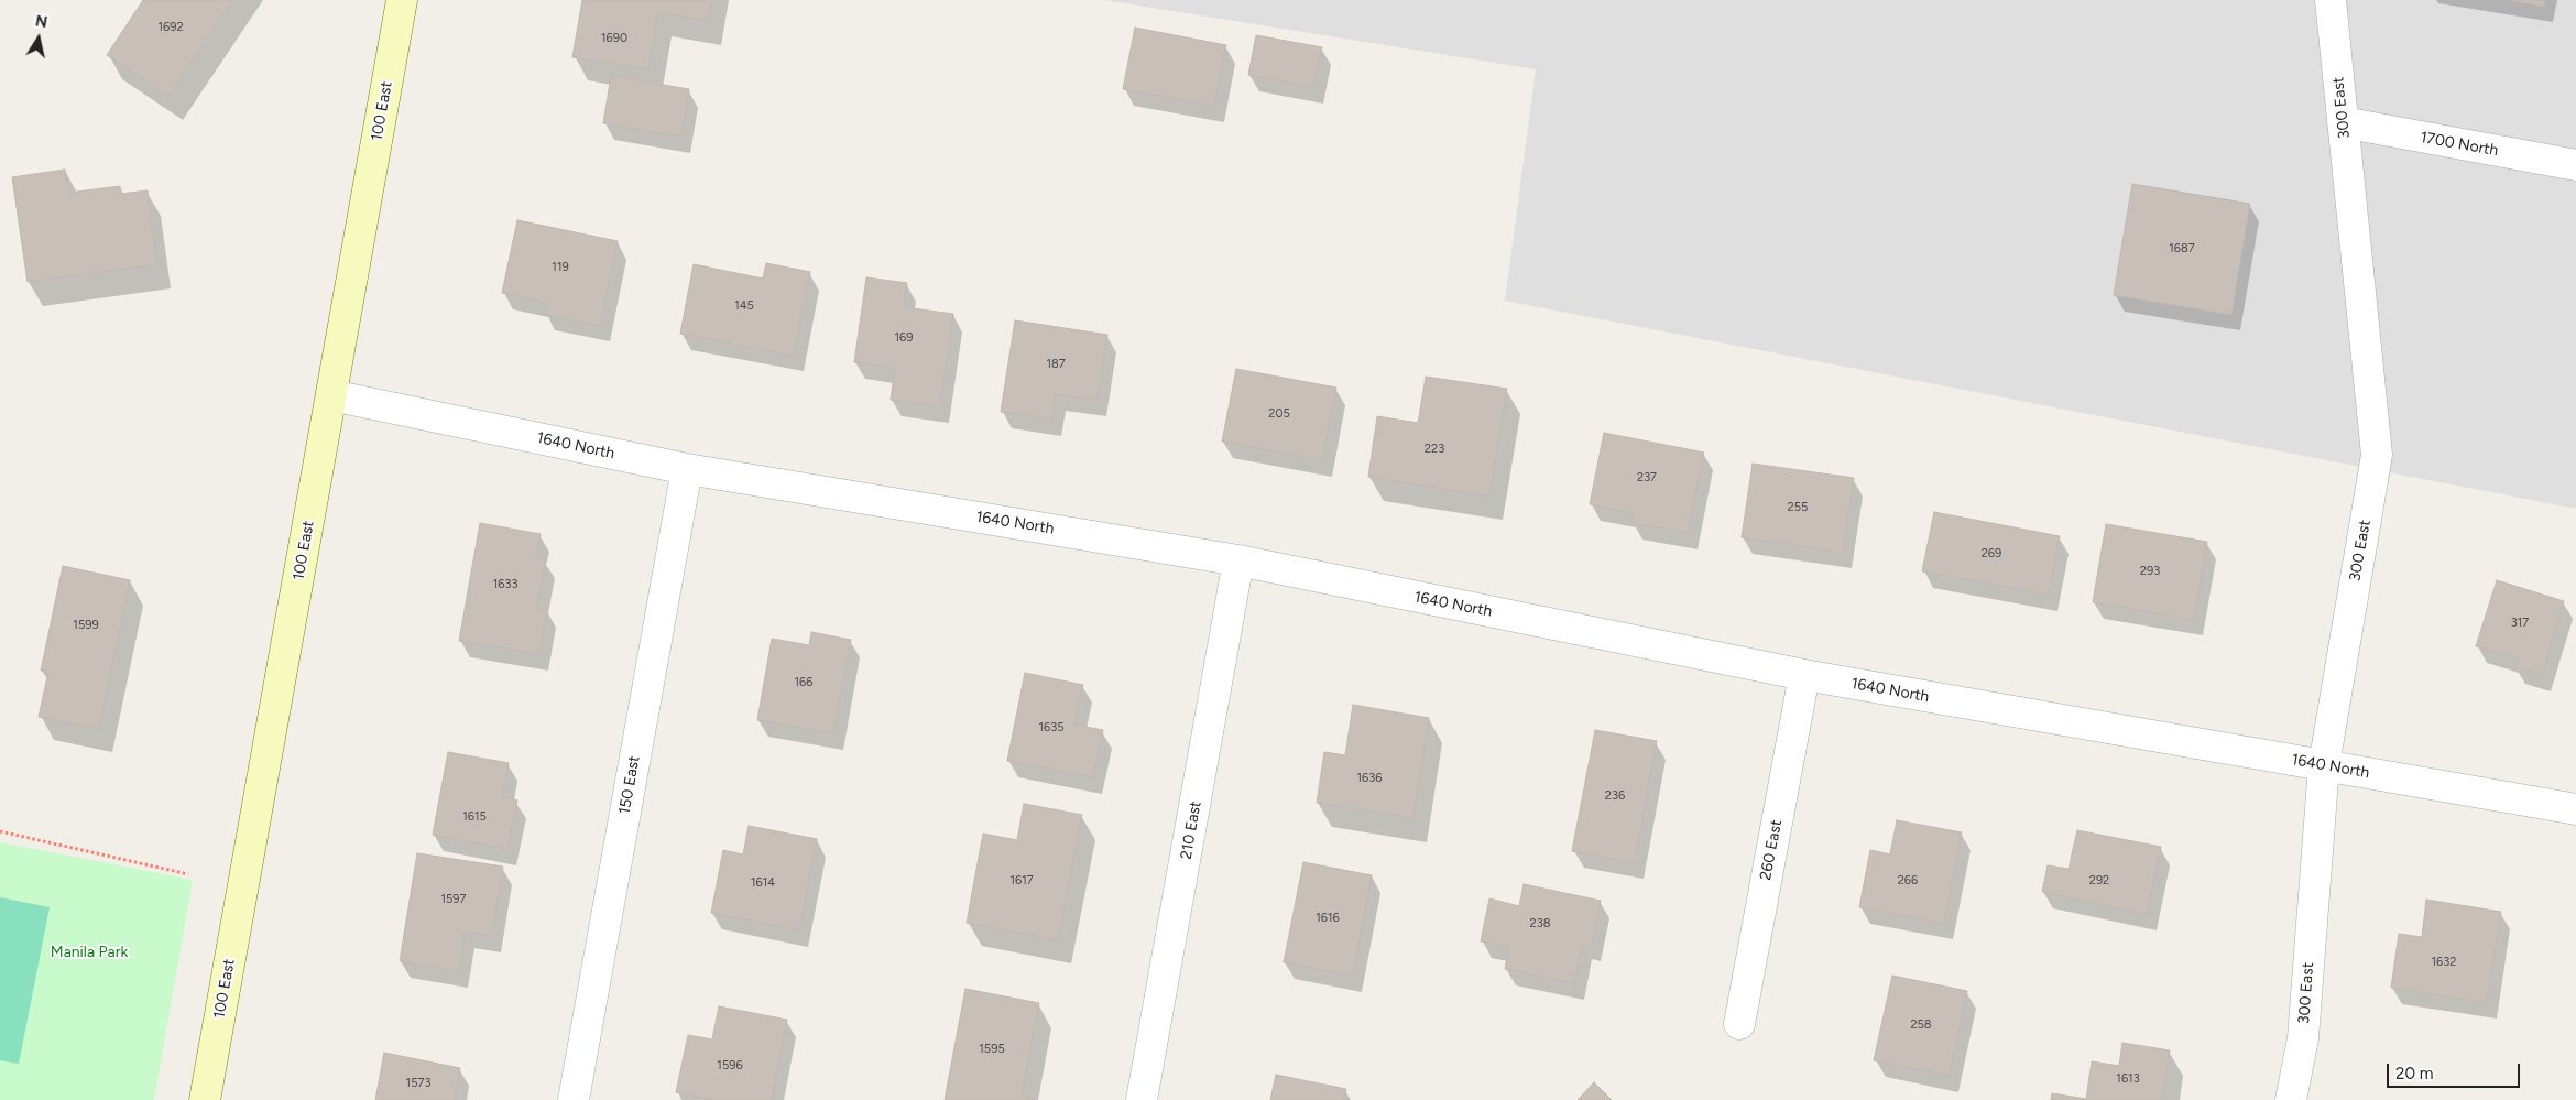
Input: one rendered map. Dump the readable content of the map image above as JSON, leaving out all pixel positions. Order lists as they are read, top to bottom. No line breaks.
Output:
{"streets":{"main road":["100 East"],"street":["300 East","1700 North","1640 North","150 East","210 East","260 East"]},"crossings":[["300 East","1700 North"],["300 East","1640 North"],["100 East","1640 North"],["1640 North","150 East"],["1640 North","210 East"],["1640 North","260 East"]],"parks":["Manila Park"],"house_numbers":["1692","1690","1687","119","145","169","187","205","223","237","255","269","293","1633","317","1599","166","1635","1636","236","1615","1617","266","292","1614","1597","1616","238","1632","258","1595","1596","1613","1573"],"scale_bar":"20 m","north":"top"}
